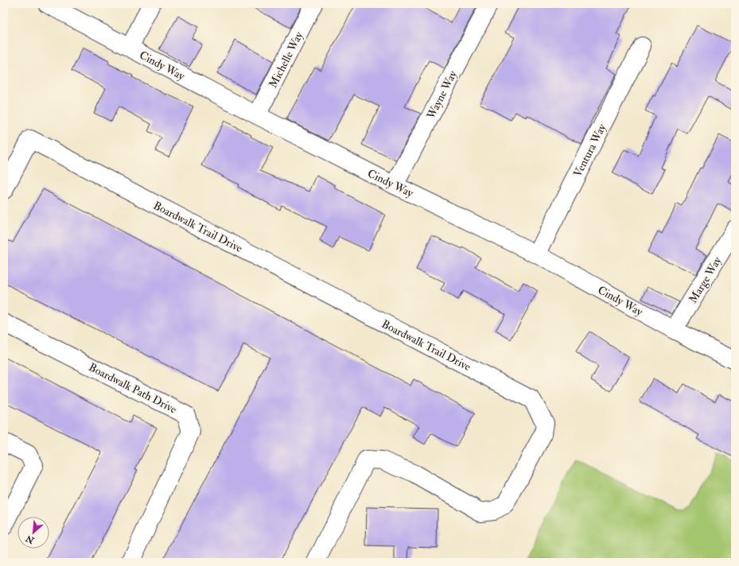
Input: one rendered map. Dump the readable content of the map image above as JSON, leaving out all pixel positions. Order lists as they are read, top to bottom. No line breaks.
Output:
{"streets":{"street":["Michelle Way","Cindy Way","Wayne Way","Ventura Way","Boardwalk Trail Drive","Marge Way","Boardwalk Path Drive"]},"crossings":[["Michelle Way","Cindy Way"],["Cindy Way","Wayne Way"],["Cindy Way","Ventura Way"],["Cindy Way","Marge Way"]],"north":"bottom left"}
